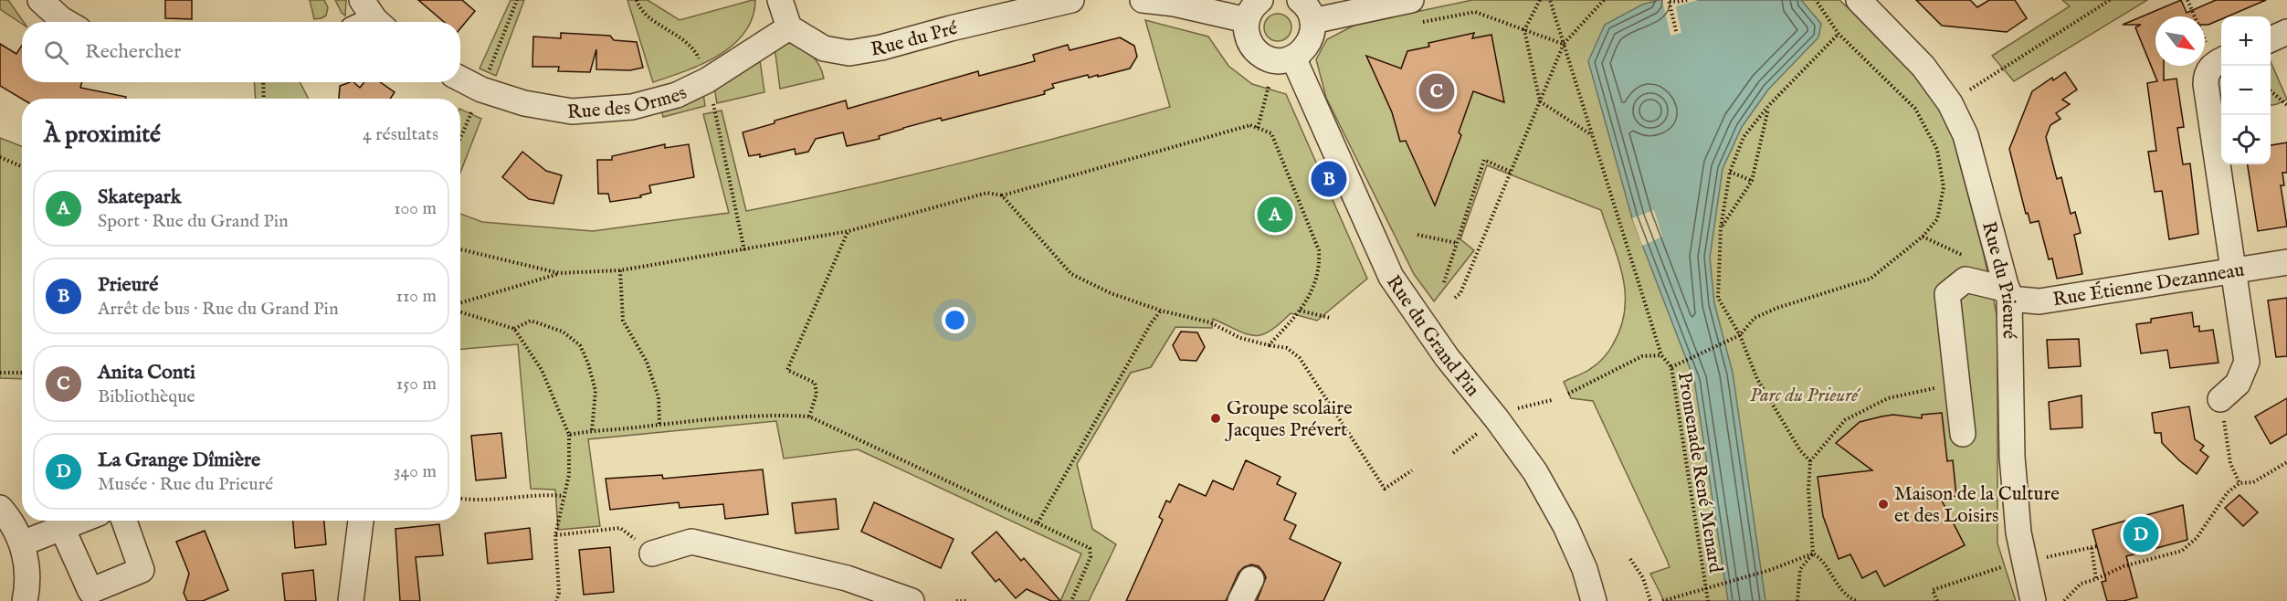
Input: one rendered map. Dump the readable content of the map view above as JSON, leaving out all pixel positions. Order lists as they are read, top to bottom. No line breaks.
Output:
{"streets":{"street":["Rue du Pré","Rue des Ormes","Rue du Prieuré","Rue Étienne Dezanneau","Rue du Grand Pin"],"path":["Promenade René Menard"]},"crossings":[["Rue du Pré","Rue des Ormes"],["Rue du Prieuré","Rue Étienne Dezanneau"]],"parks":["Parc du Prieuré"],"places":["Groupe scolaire Jacques Prévert","Maison de la Culture et des Loisirs"],"north":"bottom right","page":{"map_buttons":["+","−"],"search":"Rechercher","pins":["C","B","A","D"],"heading":["À proximité","4 résultats"],"list":[{"mark":"A","name":"Skatepark","note":"Sport · Rue du Grand Pin","value":"100 m"},{"mark":"B","name":"Prieuré","note":"Arrêt de bus · Rue du Grand Pin","value":"110 m"},{"mark":"C","name":"Anita Conti","note":"Bibliothèque","value":"150 m"},{"mark":"D","name":"La Grange Dîmière","note":"Musée · Rue du Prieuré","value":"340 m"}]}}
